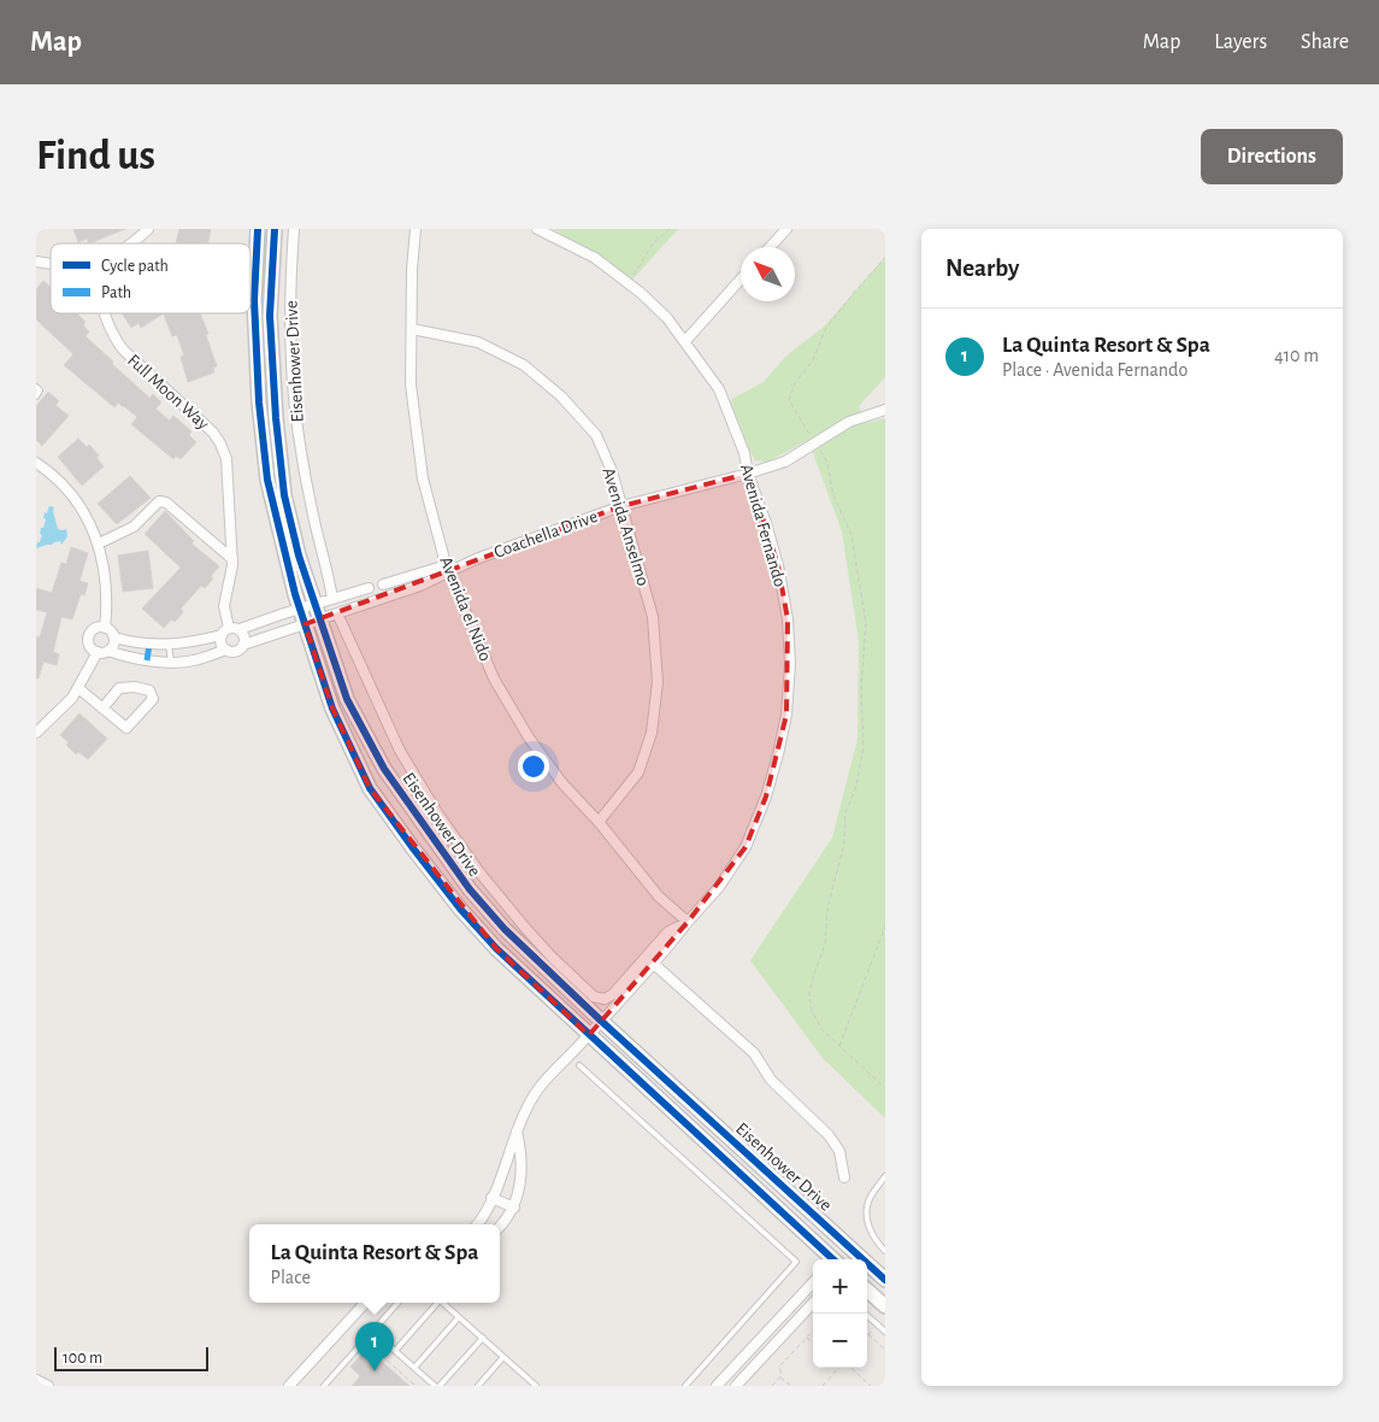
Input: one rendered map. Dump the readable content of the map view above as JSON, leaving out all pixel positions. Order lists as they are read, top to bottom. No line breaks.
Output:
{"streets":{"main road":["Eisenhower Drive"],"street":["Full Moon Way","Avenida Fernando","Avenida Anselmo","Coachella Drive","Avenida el Nido"]},"crossings":[["Eisenhower Drive","Avenida Fernando"],["Eisenhower Drive","Coachella Drive"],["Full Moon Way","Coachella Drive"],["Avenida Fernando","Coachella Drive"],["Avenida Fernando","Avenida el Nido"],["Avenida Anselmo","Coachella Drive"],["Avenida Anselmo","Avenida el Nido"],["Coachella Drive","Avenida el Nido"]],"legend":["Cycle path","Path"],"scale_bar":"100 m","north":"top left","page":{"header":"Map","nav":["Map","Layers","Share"],"buttons":"Directions","title":"Find us","heading":"Nearby","list":[{"mark":"1","name":"La Quinta Resort & Spa","note":"Place · Avenida Fernando","value":"410 m"}],"popup":["La Quinta Resort & Spa","Place"],"map_buttons":["+","−"],"pins":"1","scale":"100 m"}}
